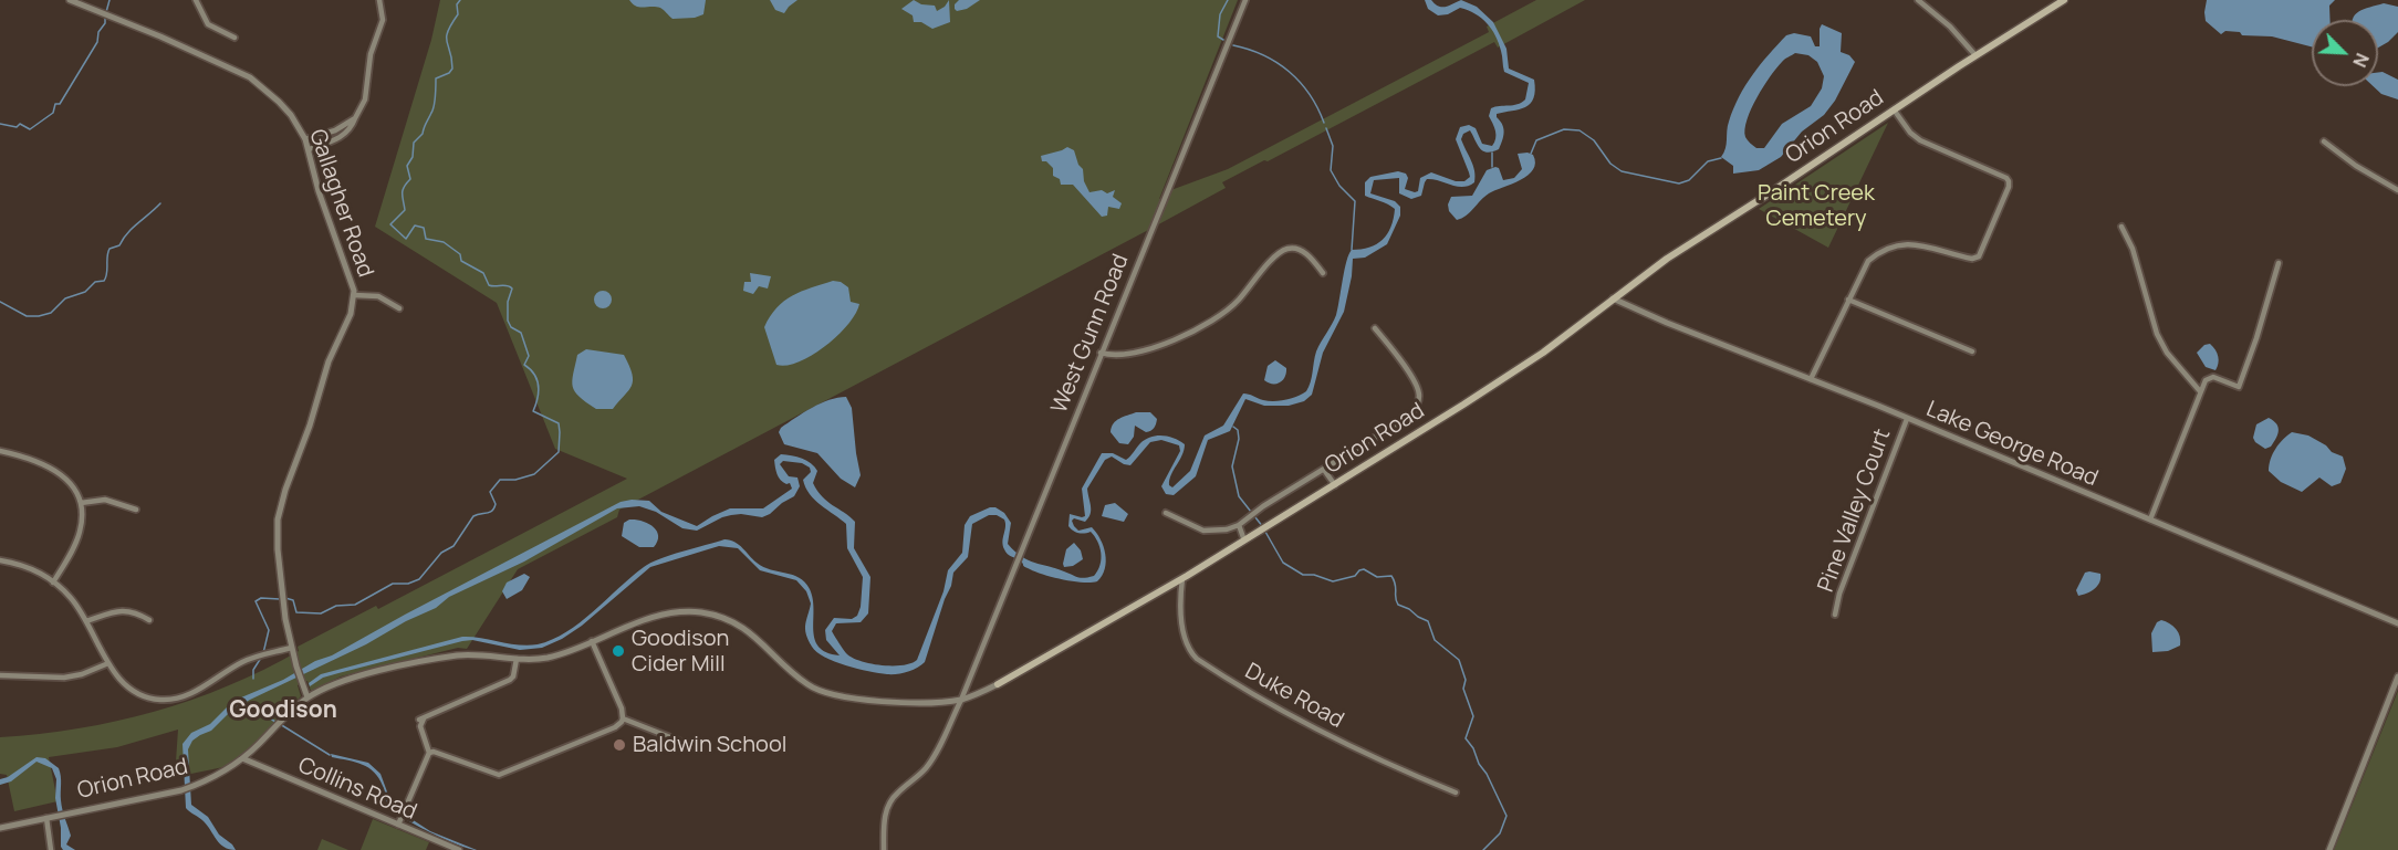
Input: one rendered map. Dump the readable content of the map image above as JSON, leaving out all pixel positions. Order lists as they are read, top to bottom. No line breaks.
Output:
{"streets":{"main road":["Orion Road"],"street":["Gallagher Road","West Gunn Road","Lake George Road","Pine Valley Court","Duke Road","Collins Road"]},"crossings":[["Orion Road","Gallagher Road"],["Orion Road","West Gunn Road"],["Orion Road","Lake George Road"],["Orion Road","Duke Road"],["Orion Road","Collins Road"],["Lake George Road","Pine Valley Court"]],"districts":["Goodison"],"parks":["Paint Creek Cemetery"],"places":["Goodison Cider Mill","Baldwin School"],"north":"bottom right"}
